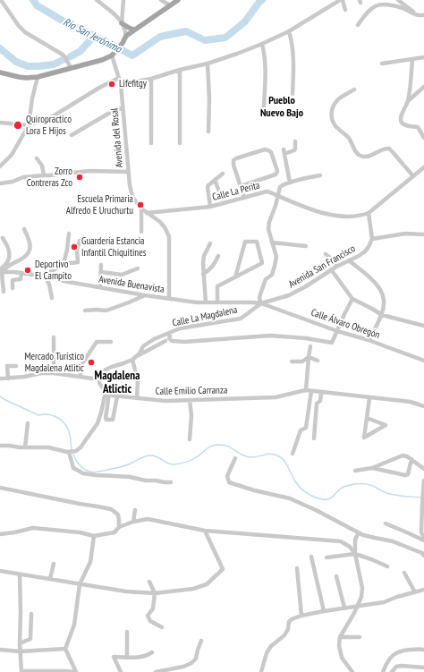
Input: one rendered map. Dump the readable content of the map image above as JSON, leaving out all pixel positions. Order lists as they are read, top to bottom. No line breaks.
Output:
{"streets":{"street":["Avenida del Rosal","Calle La Perita","Avenida San Francisco","Avenida Buenavista","Calle La Magdalena","Calle Álvaro Obregón","Calle Emilio Carranza"]},"crossings":[["Avenida del Rosal","Calle La Perita"],["Avenida del Rosal","Avenida Buenavista"],["Avenida San Francisco","Avenida Buenavista"],["Avenida San Francisco","Calle La Magdalena"],["Avenida San Francisco","Calle Álvaro Obregón"],["Avenida Buenavista","Calle La Magdalena"],["Avenida Buenavista","Calle Álvaro Obregón"],["Calle La Magdalena","Calle Álvaro Obregón"]],"districts":["Pueblo Nuevo Bajo","Magdalena Atlictic"],"water":["Río San Jerónimo"],"places":["Lifefitgy","Quiropractico Lora E Hijos","Zorro Contreras Zco","Escuela Primaria Alfredo E Uruchurtu","Guardería Estancia Infantil Chiquitines","Deportivo El Campito","Mercado Turístico Magdalena Atlitic"]}
